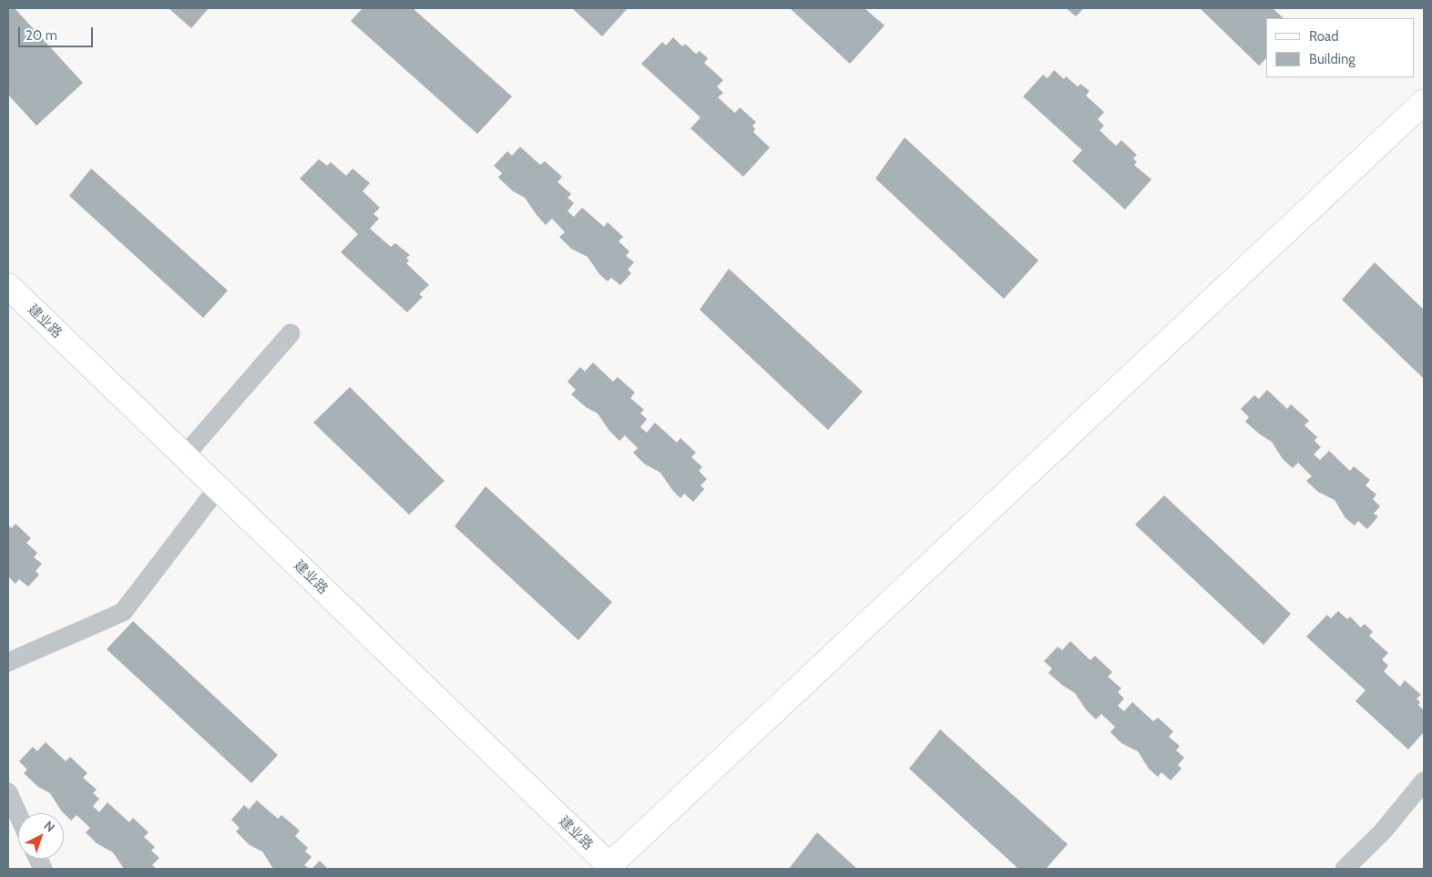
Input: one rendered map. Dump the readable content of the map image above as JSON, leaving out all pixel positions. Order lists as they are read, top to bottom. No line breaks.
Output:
{"streets":{"street":["建业路"]},"legend":["Road","Building"],"scale_bar":"20 m","north":"top right"}
